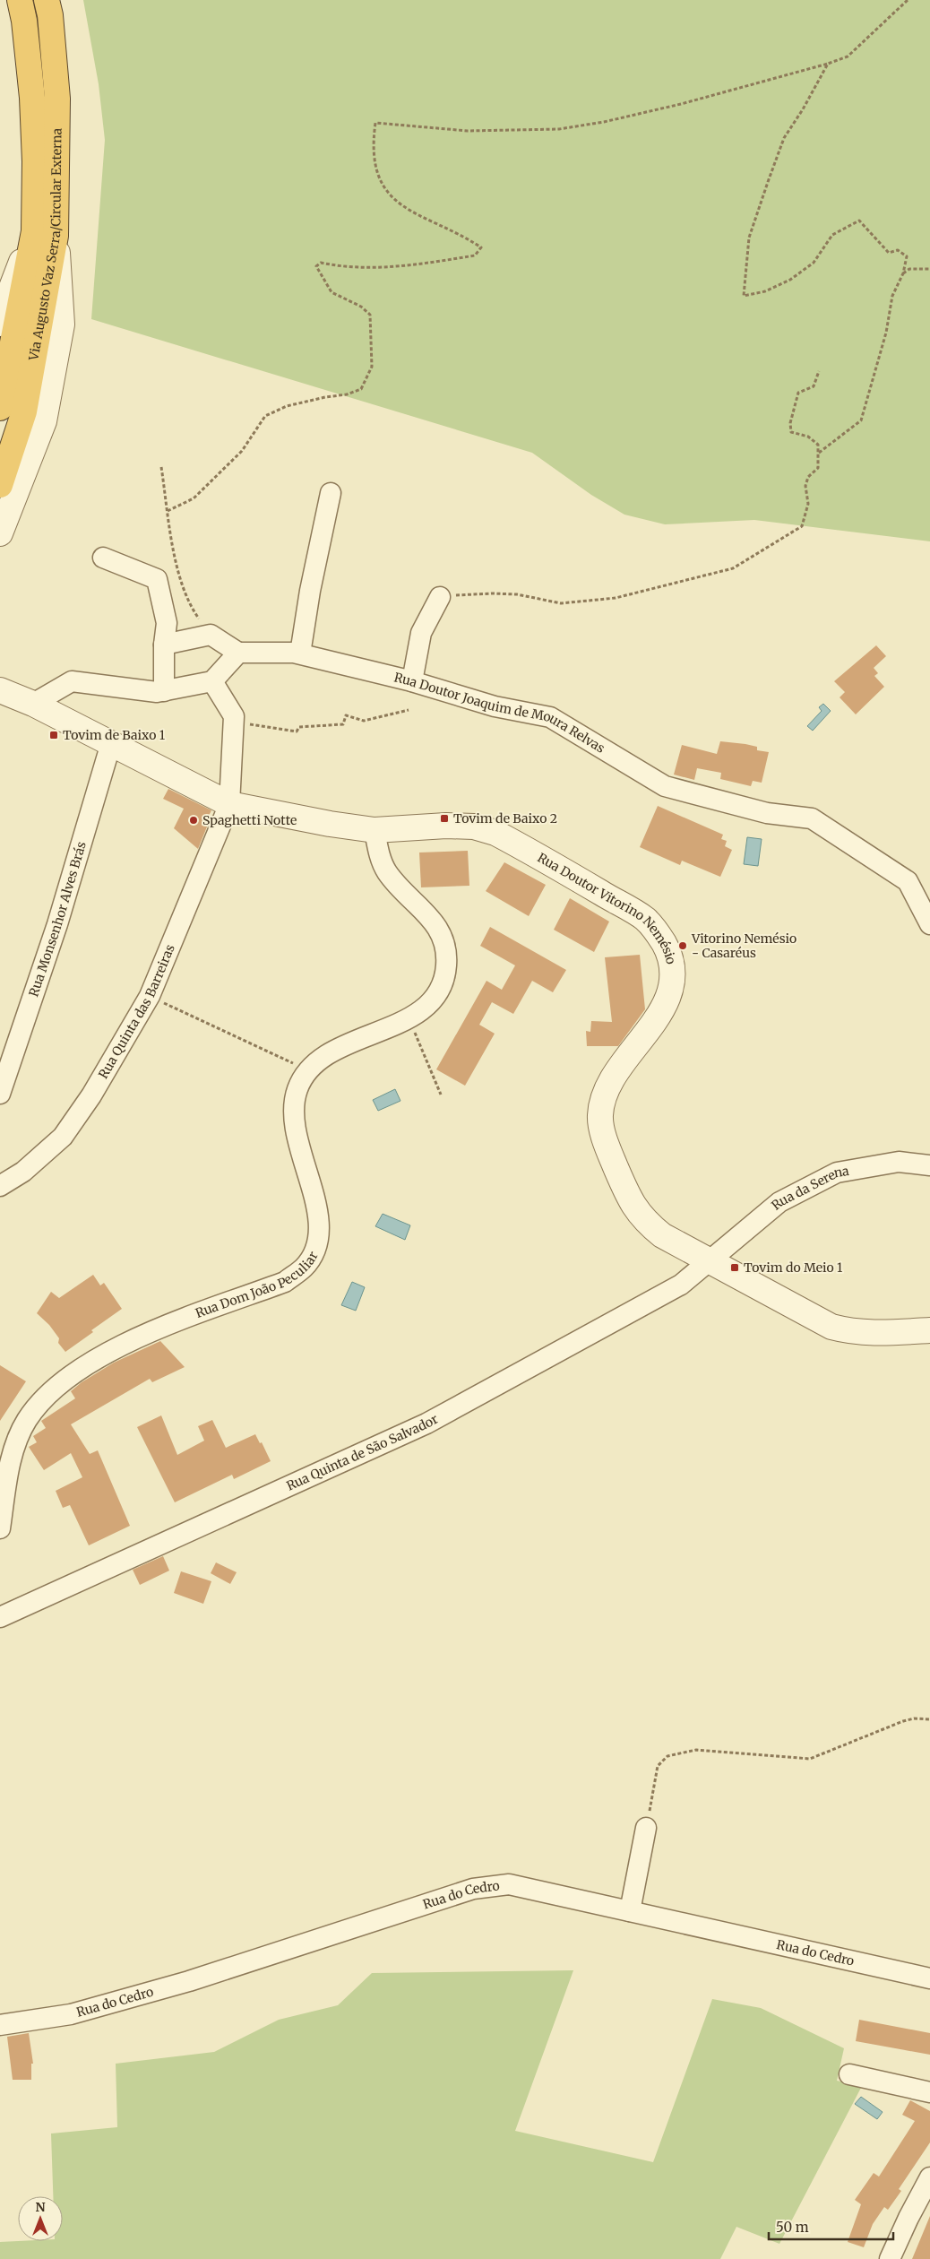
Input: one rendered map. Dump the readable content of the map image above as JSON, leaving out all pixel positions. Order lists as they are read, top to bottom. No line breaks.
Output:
{"streets":{"highway":["Via Augusto Vaz Serra/Circular Externa"],"street":["Rua Doutor Joaquim de Moura Relvas","Rua Doutor Vitorino Nemésio","Rua Monsenhor Alves Brás","Rua Quinta das Barreiras","Rua da Serena","Rua Dom João Peculiar","Rua Quinta de São Salvador","Rua do Cedro"]},"crossings":[["Rua Doutor Vitorino Nemésio","Rua Monsenhor Alves Brás"],["Rua Doutor Vitorino Nemésio","Rua Quinta das Barreiras"],["Rua Doutor Vitorino Nemésio","Rua da Serena"],["Rua Doutor Vitorino Nemésio","Rua Dom João Peculiar"],["Rua Doutor Vitorino Nemésio","Rua Quinta de São Salvador"],["Rua da Serena","Rua Quinta de São Salvador"]],"places":{"transit":["Tovim de Baixo 1","Tovim de Baixo 2","Tovim do Meio 1"],"other":["Spaghetti Notte","Vitorino Nemésio - Casaréus"]},"scale_bar":"50 m","north":"top"}
